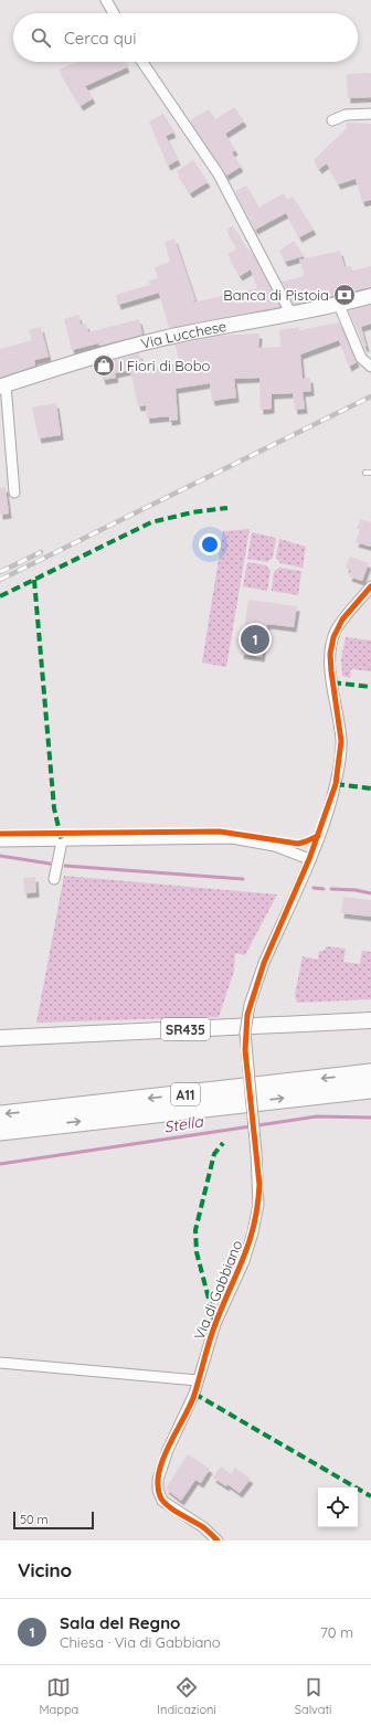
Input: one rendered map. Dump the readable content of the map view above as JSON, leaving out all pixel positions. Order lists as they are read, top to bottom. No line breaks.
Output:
{"streets":{"highway":["A11"],"main road":["SR435"],"street":["Via Lucchese","Via di Gabbiano"]},"water":["Stella"],"places":{"bank":["Banca di Pistoia"],"shop":["I Fiori di Bobo"]},"scale_bar":"50 m","page":{"search":"Cerca qui","pins":"1","scale":"50 m","heading":"Vicino","list":[{"mark":"1","name":"Sala del Regno","note":"Chiesa · Via di Gabbiano","value":"70 m"}],"nav":["Mappa","Indicazioni","Salvati"]}}
